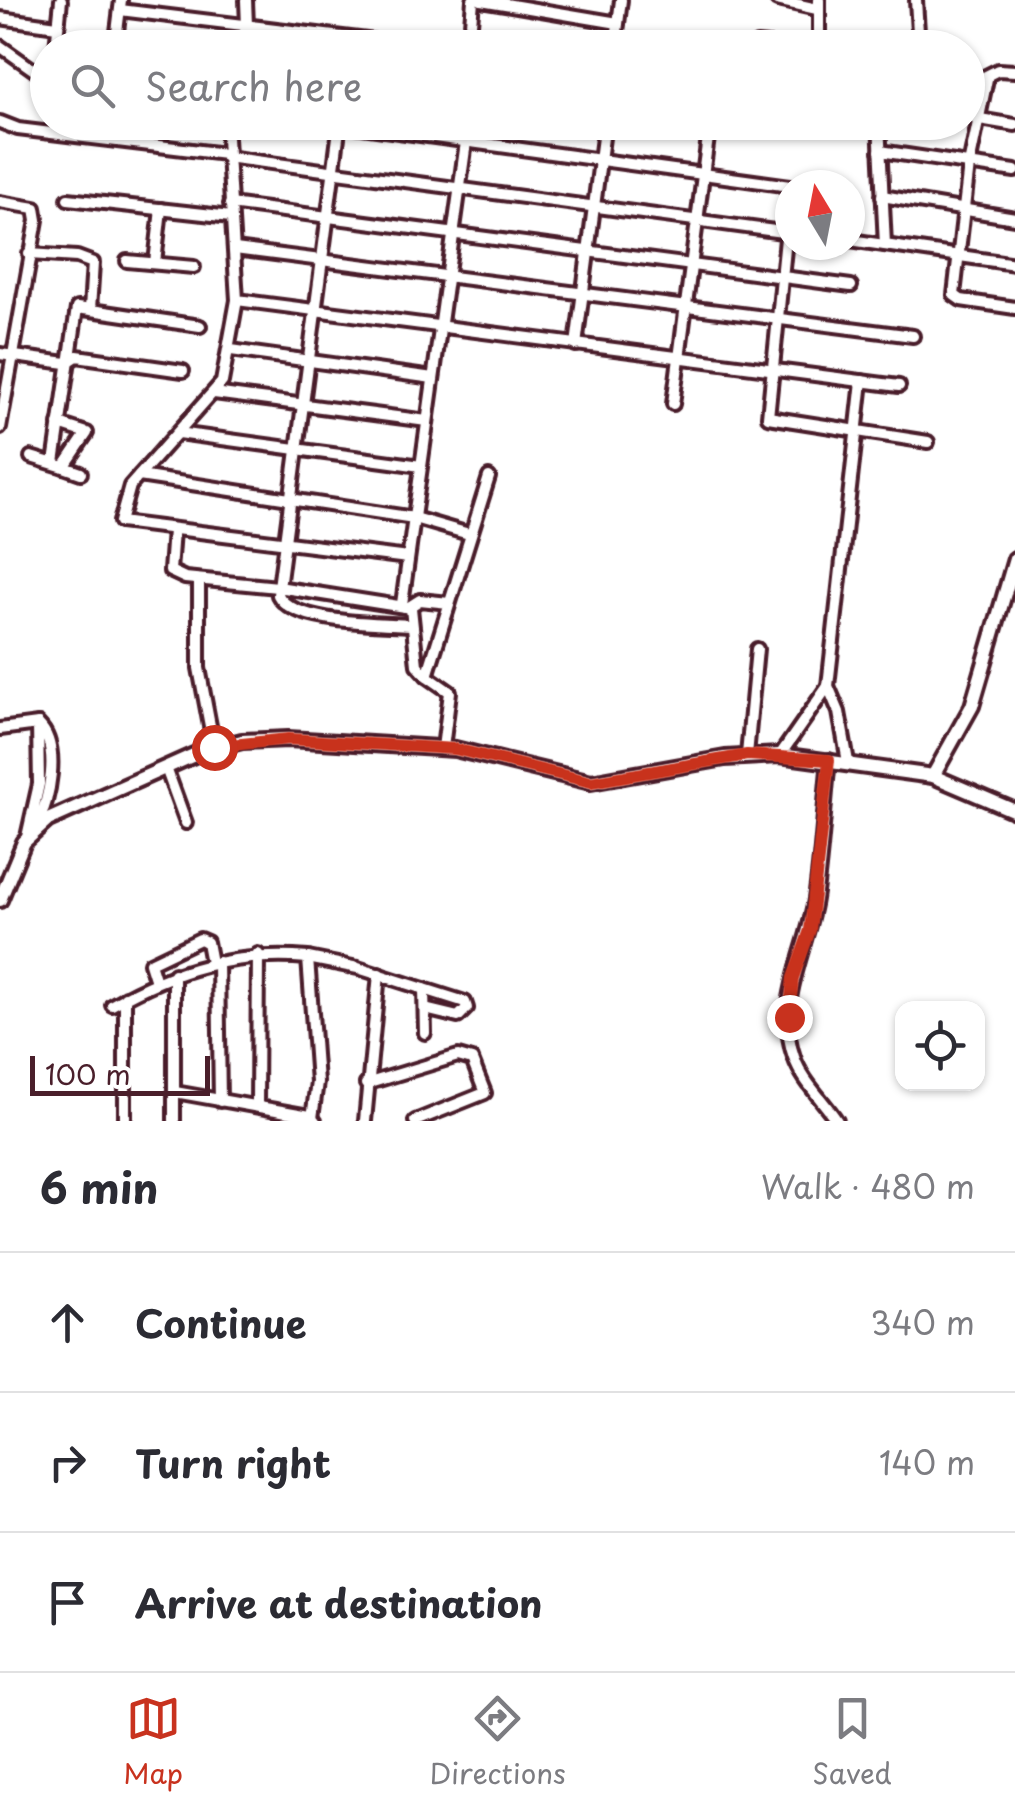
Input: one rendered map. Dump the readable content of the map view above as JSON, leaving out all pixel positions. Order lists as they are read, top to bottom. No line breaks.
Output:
{"scale_bar":"100 m","north":"top","page":{"search":"Search here","scale":"100 m","heading":["6 min","Walk · 480 m"],"list":[["Continue","340 m"],["Turn right","140 m"],"Arrive at destination"],"nav":["Map","Directions","Saved"]}}
